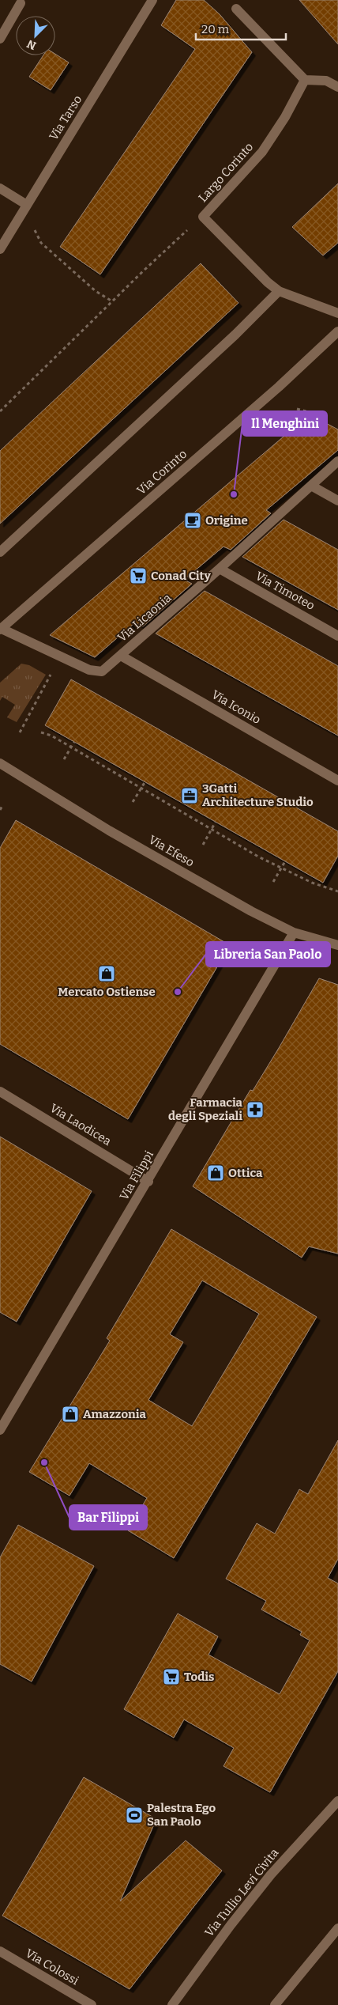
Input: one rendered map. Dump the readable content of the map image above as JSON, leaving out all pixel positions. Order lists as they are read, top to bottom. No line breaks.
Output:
{"streets":{"street":["Via Tarso","Largo Corinto","Via Corinto","Via Timoteo","Via Licaonia","Via Iconio","Via Efeso","Via Laodicea","Via Filippi","Via Tullio Levi Civita","Via Colossi"]},"crossings":[["Via Corinto","Via Licaonia"],["Via Timoteo","Via Licaonia"],["Via Licaonia","Via Iconio"],["Via Efeso","Via Filippi"],["Via Laodicea","Via Filippi"]],"places":{"other":["Il Menghini","Libreria San Paolo","Bar Filippi"],"cafe":["Origine"],"supermarket":["Conad City","Todis"],"office":["3Gatti Architecture Studio"],"shop":["Mercato Ostiense","Ottica","Amazzonia"],"pharmacy":["Farmacia degli Speziali"],"sports":["Palestra Ego San Paolo"]},"scale_bar":"20 m","north":"bottom left"}
